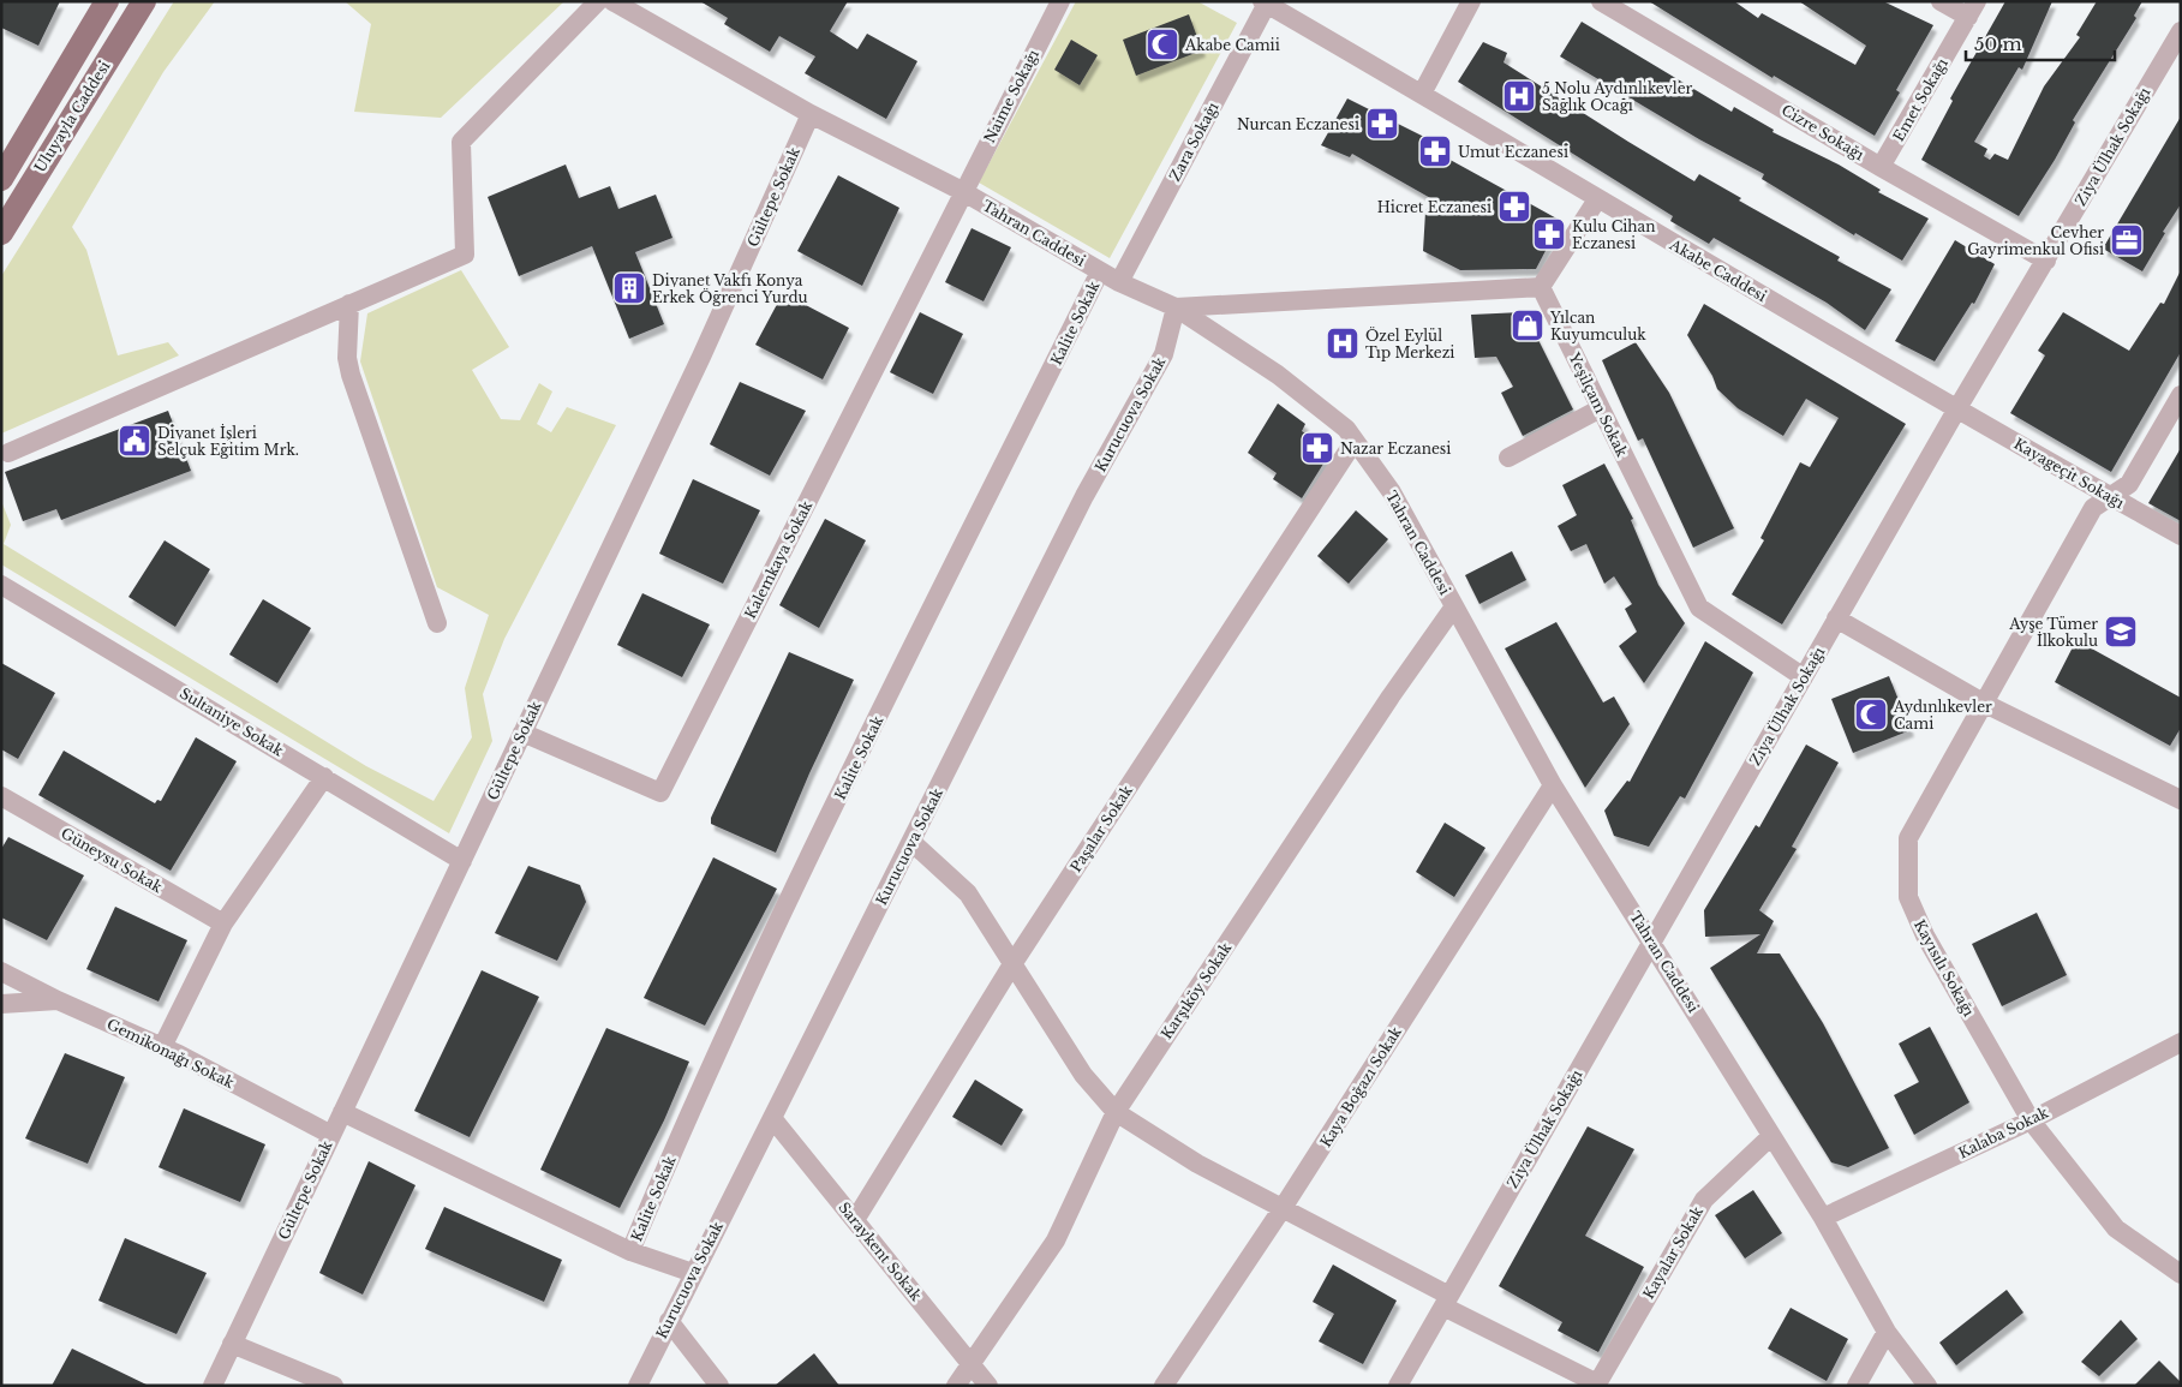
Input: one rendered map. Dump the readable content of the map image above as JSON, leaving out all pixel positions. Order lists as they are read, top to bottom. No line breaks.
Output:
{"streets":{"main road":["Uluyayla Caddesi"],"street":["Naime Sokağı","Emet Sokağı","Cizre Sokağı","Zara Sokağı","Ziya Ülhak Sokağı","Gültepe Sokak","Tahran Caddesi","Akabe Caddesi","Kalite Sokak","Yeşilçam Sokak","Kurucuova Sokak","Kayageçit Sokağı","Kalemkaya Sokak","Sultaniye Sokak","Paşalar Sokak","Güneysu Sokak","Kayısılı Sokağı","Karşıköy Sokak","Gemikonağı Sokak","Kaya Boğazı Sokak","Kalaba Sokak","Saraykent Sokak","Kayalar Sokak"]},"crossings":[["Naime Sokağı","Tahran Caddesi"],["Naime Sokağı","Kalemkaya Sokak"],["Emet Sokağı","Cizre Sokağı"],["Cizre Sokağı","Ziya Ülhak Sokağı"],["Zara Sokağı","Tahran Caddesi"],["Zara Sokağı","Akabe Caddesi"],["Ziya Ülhak Sokağı","Tahran Caddesi"],["Ziya Ülhak Sokağı","Akabe Caddesi"],["Ziya Ülhak Sokağı","Yeşilçam Sokak"],["Ziya Ülhak Sokağı","Kayageçit Sokağı"],["Gültepe Sokak","Tahran Caddesi"],["Gültepe Sokak","Kalemkaya Sokak"],["Gültepe Sokak","Sultaniye Sokak"],["Gültepe Sokak","Gemikonağı Sokak"],["Tahran Caddesi","Kalite Sokak"],["Tahran Caddesi","Kurucuova Sokak"],["Tahran Caddesi","Kalemkaya Sokak"],["Tahran Caddesi","Paşalar Sokak"],["Tahran Caddesi","Karşıköy Sokak"],["Tahran Caddesi","Kaya Boğazı Sokak"],["Tahran Caddesi","Kalaba Sokak"],["Tahran Caddesi","Kayalar Sokak"],["Akabe Caddesi","Kayageçit Sokağı"],["Kurucuova Sokak","Saraykent Sokak"],["Kayageçit Sokağı","Kayısılı Sokağı"],["Paşalar Sokak","Saraykent Sokak"],["Kayısılı Sokağı","Kalaba Sokak"],["Karşıköy Sokak","Saraykent Sokak"]],"places":{"mosque":["Akabe Camii","Aydınlıkevler Cami"],"hospital":["5 Nolu Aydınlıkevler Sağlık Ocağı","Özel Eylül Tıp Merkezi"],"pharmacy":["Nurcan Eczanesi","Umut Eczanesi","Hicret Eczanesi","Kulu Cihan Eczanesi","Nazar Eczanesi"],"office":["Cevher Gayrimenkul Ofisi"],"building":["Diyanet Vakfı Konya Erkek Öğrenci Yurdu"],"shop":["Yılcan Kuyumculuk"],"public building":["Diyanet İşleri Selçuk Eğitim Mrk."],"school or university":["Ayşe Tümer İlkokulu"]},"scale_bar":"50 m"}
